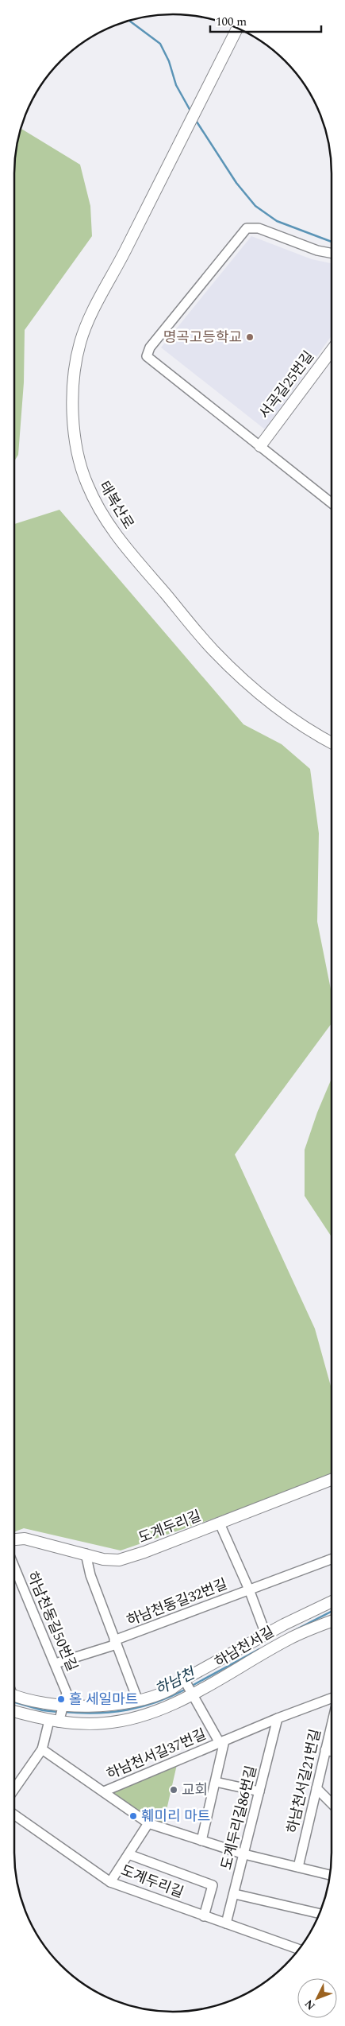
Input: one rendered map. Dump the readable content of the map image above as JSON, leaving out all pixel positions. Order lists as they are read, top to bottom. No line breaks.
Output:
{"streets":{"street":["서곡길25번길","태복산로","도계두리길","하남천동길32번길","하남천동길50번길","하남천서길","하남천서길37번길","하남천서길21번길","도계두리길86번길"]},"crossings":[["도계두리길","하남천동길32번길"],["도계두리길","도계두리길86번길"],["하남천동길32번길","하남천동길50번길"],["하남천동길50번길","하남천서길"],["하남천서길","하남천서길37번길"],["하남천서길37번길","하남천서길21번길"],["하남천서길21번길","도계두리길86번길"]],"water":["하남천"],"places":["명곡고등학교","홀 세일마트","교회","훼미리 마트"],"scale_bar":"100 m","north":"bottom left"}
